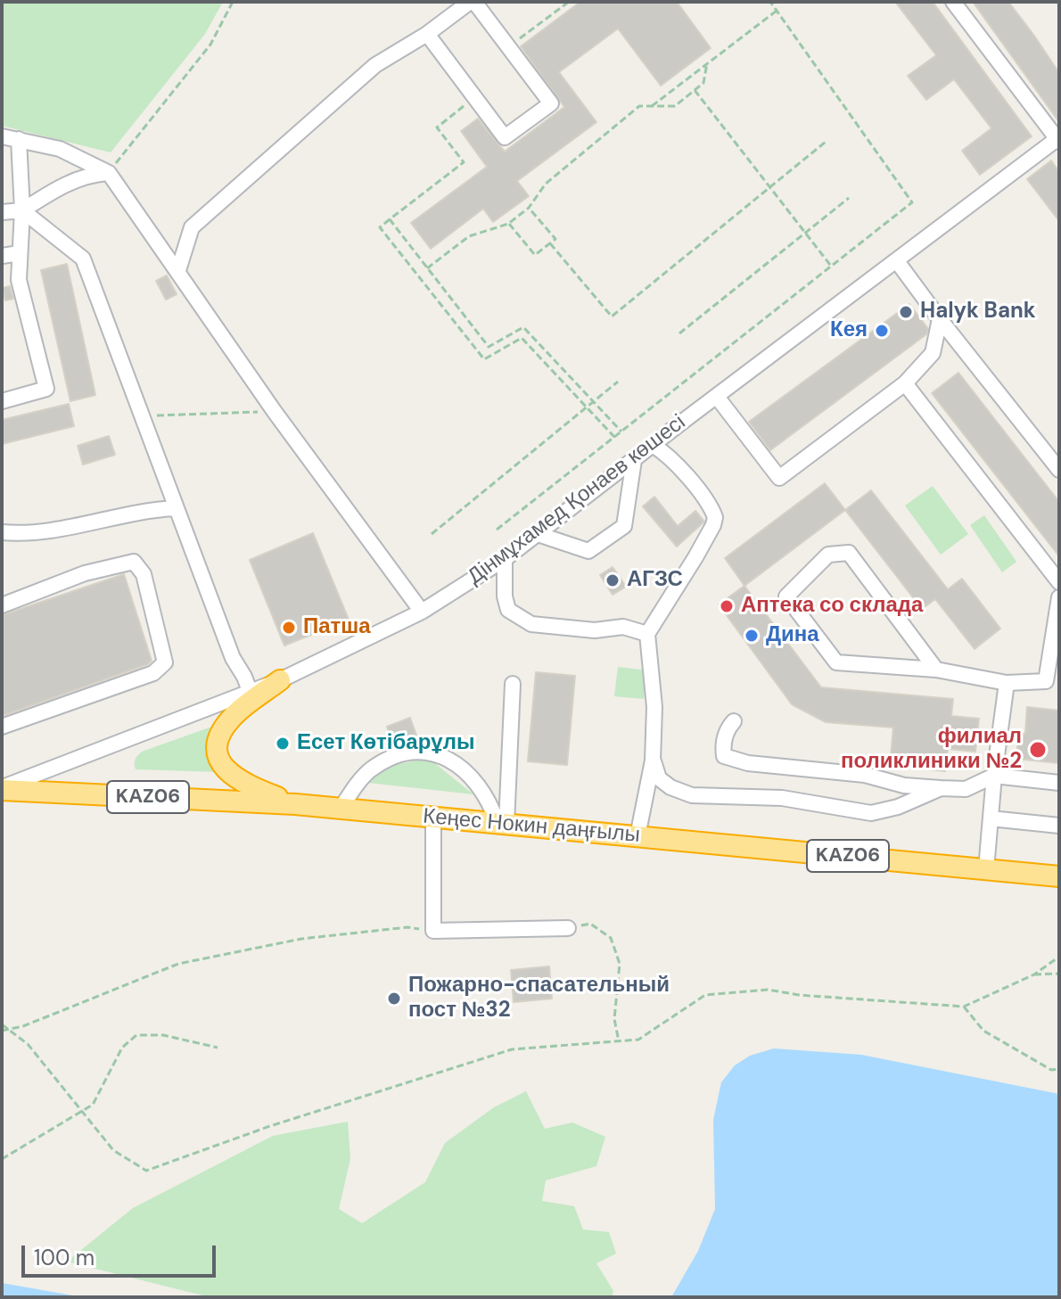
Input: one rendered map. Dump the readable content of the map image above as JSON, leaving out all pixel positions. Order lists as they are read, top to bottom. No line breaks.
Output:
{"streets":{"highway":["KАZ06","Кеңес Нокин даңғылы"],"street":["Дінмұхамед Қонаев көшесі"]},"crossings":[["Дінмұхамед Қонаев көшесі","Кеңес Нокин даңғылы"]],"places":["Halyk Bank","Кея","АГЗС","Аптека со склада","Патша","Дина","Есет Көтібарұлы","филиал поликлиники №2","Пожарно-спасательный пост №32"],"scale_bar":"100 m"}
